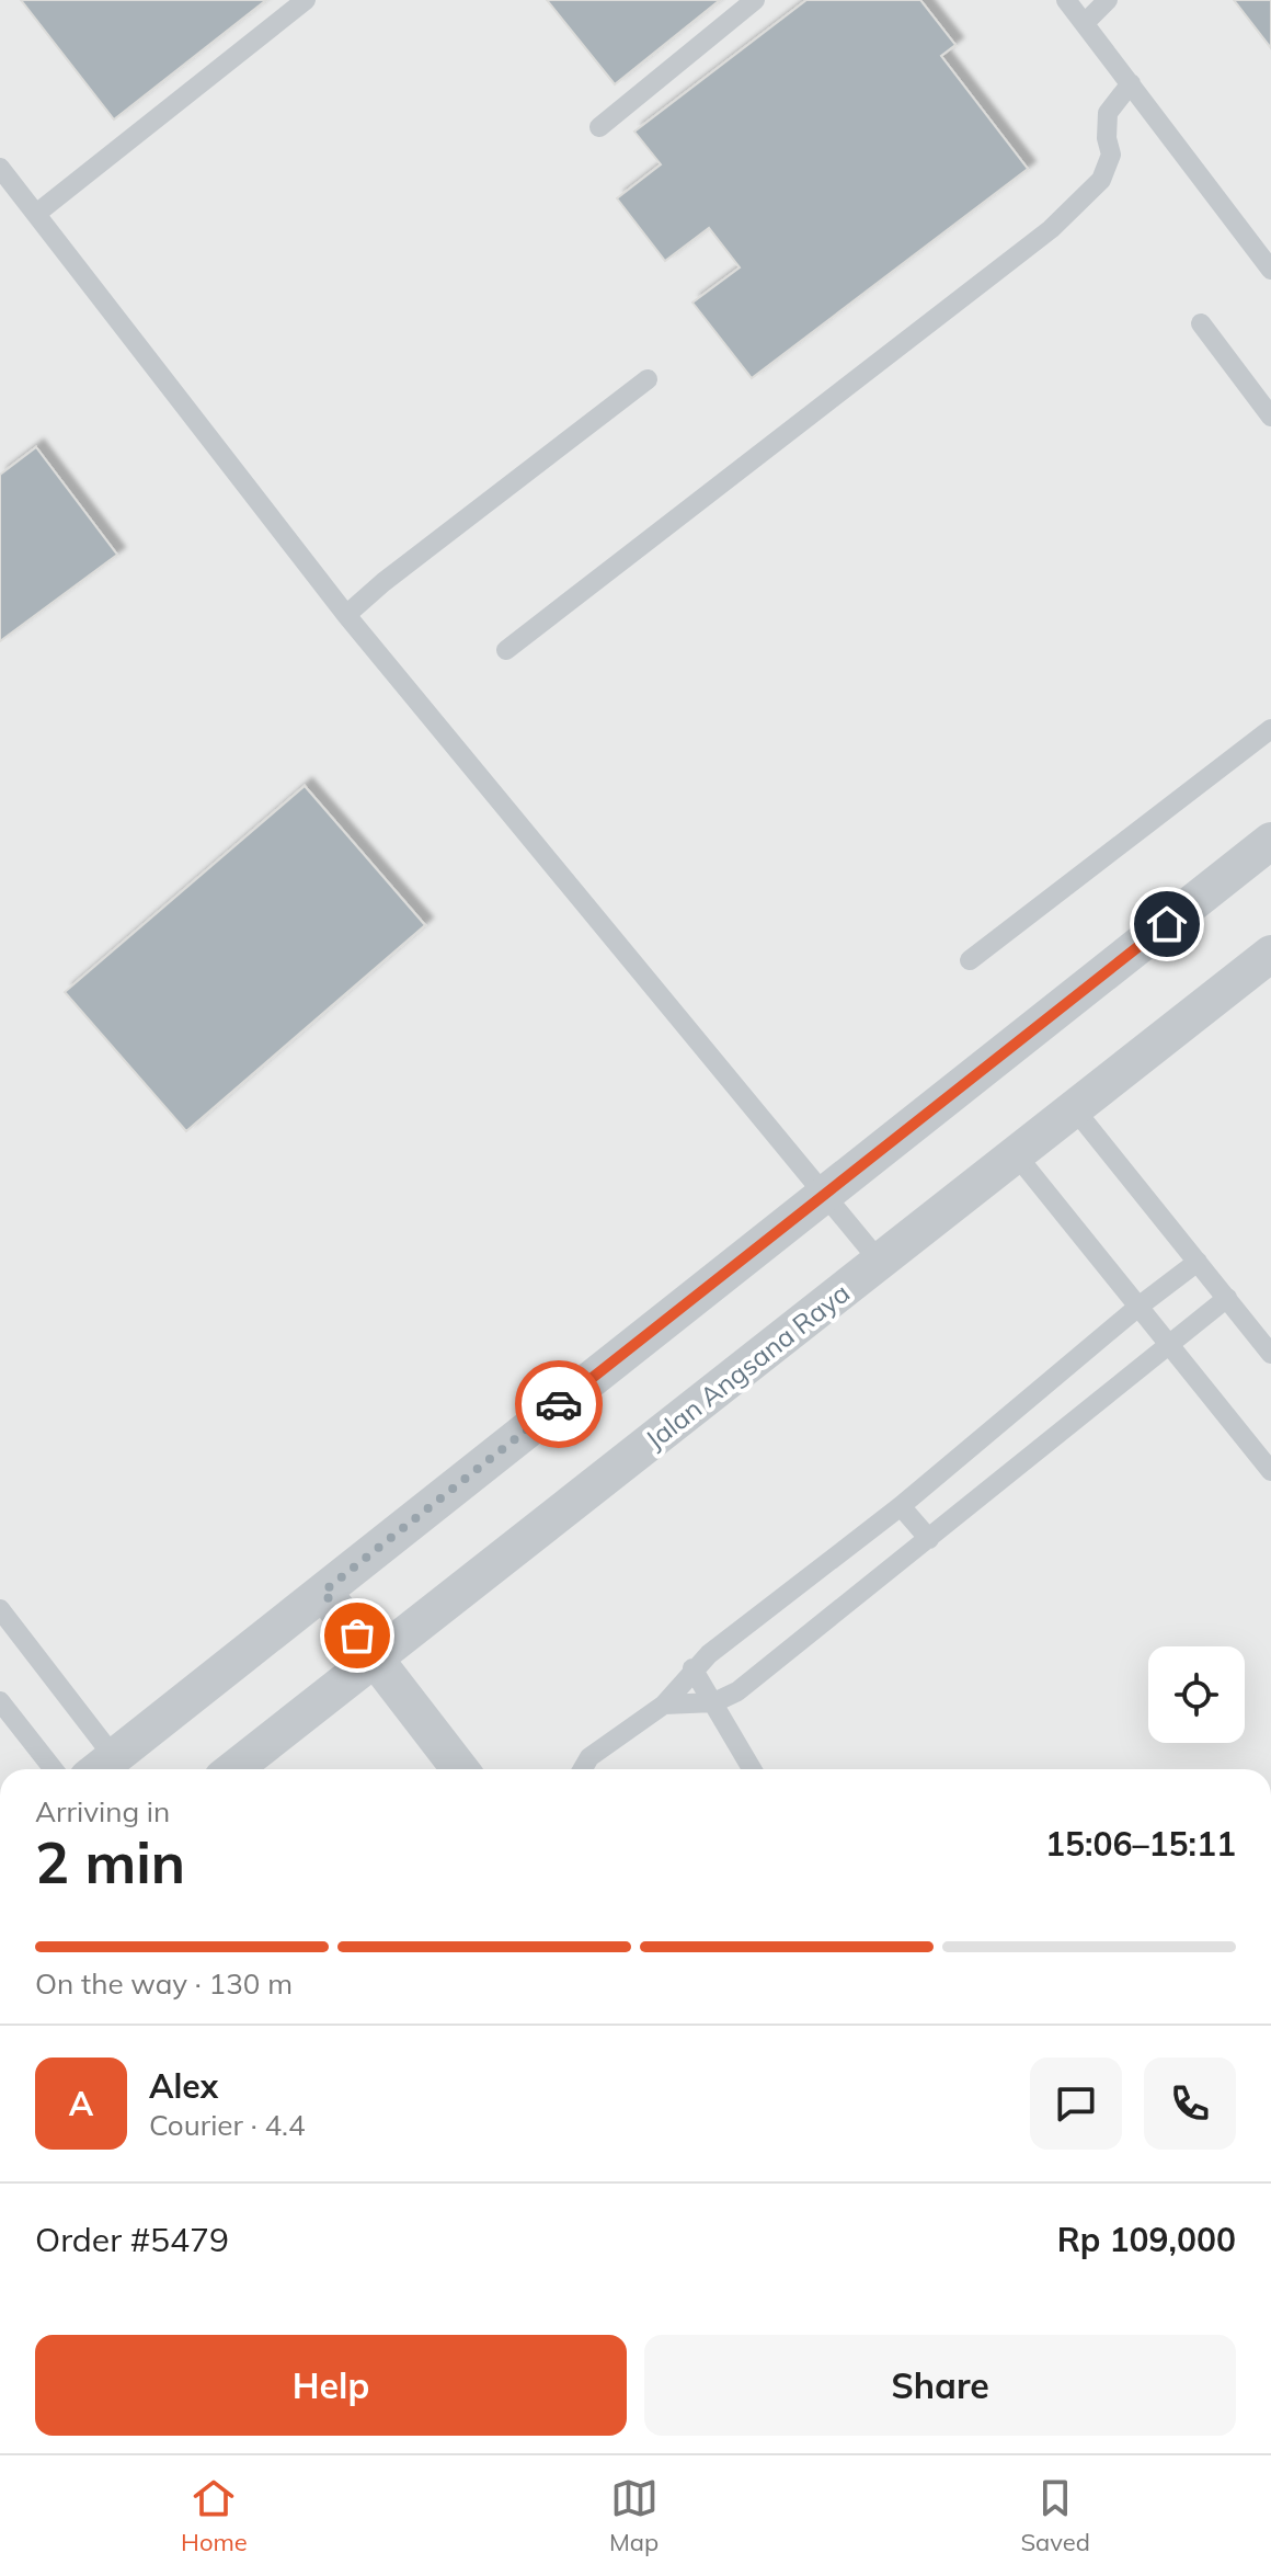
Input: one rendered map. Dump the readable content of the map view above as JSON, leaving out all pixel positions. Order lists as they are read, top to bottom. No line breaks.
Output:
{"streets":{"street":["Jalan Angsana Raya"]},"page":{"heading":["2 min","Arriving in","15:06–15:11"],"panel":["Alex","Courier · 4.4","Order #5479","Rp 109,000"],"bar":"On the way · 130 m","round":"A","buttons":["Help","Share"],"tabs":["Home","Map","Saved"]}}
